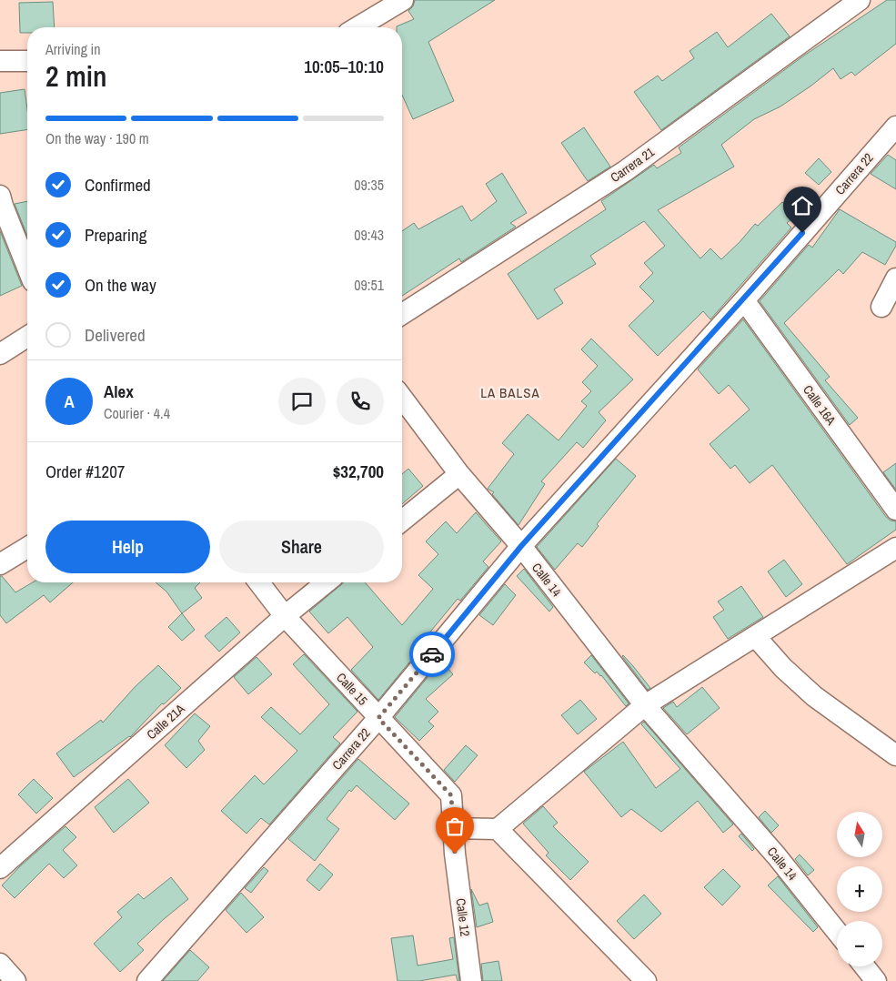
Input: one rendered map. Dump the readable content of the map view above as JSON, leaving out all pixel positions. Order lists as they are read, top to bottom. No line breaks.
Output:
{"streets":{"street":["Carrera 21","Carrera 22","Calle 16A","Calle 14","Calle 15","Calle 21A","Calle 12"]},"crossings":[["Carrera 22","Calle 16A"],["Carrera 22","Calle 14"],["Carrera 22","Calle 15"],["Calle 15","Calle 21A"],["Calle 15","Calle 12"]],"districts":["LA BALSA"],"north":"top","page":{"heading":["2 min","Arriving in","10:05–10:10"],"panel":["Alex","Courier · 4.4","Order #1207","$32,700"],"bar":"On the way · 190 m","list":[["Confirmed","09:35"],["Preparing","09:43"],["On the way","09:51"],"Delivered"],"round":"A","buttons":["Help","Share"],"map_buttons":["+","−"]}}
